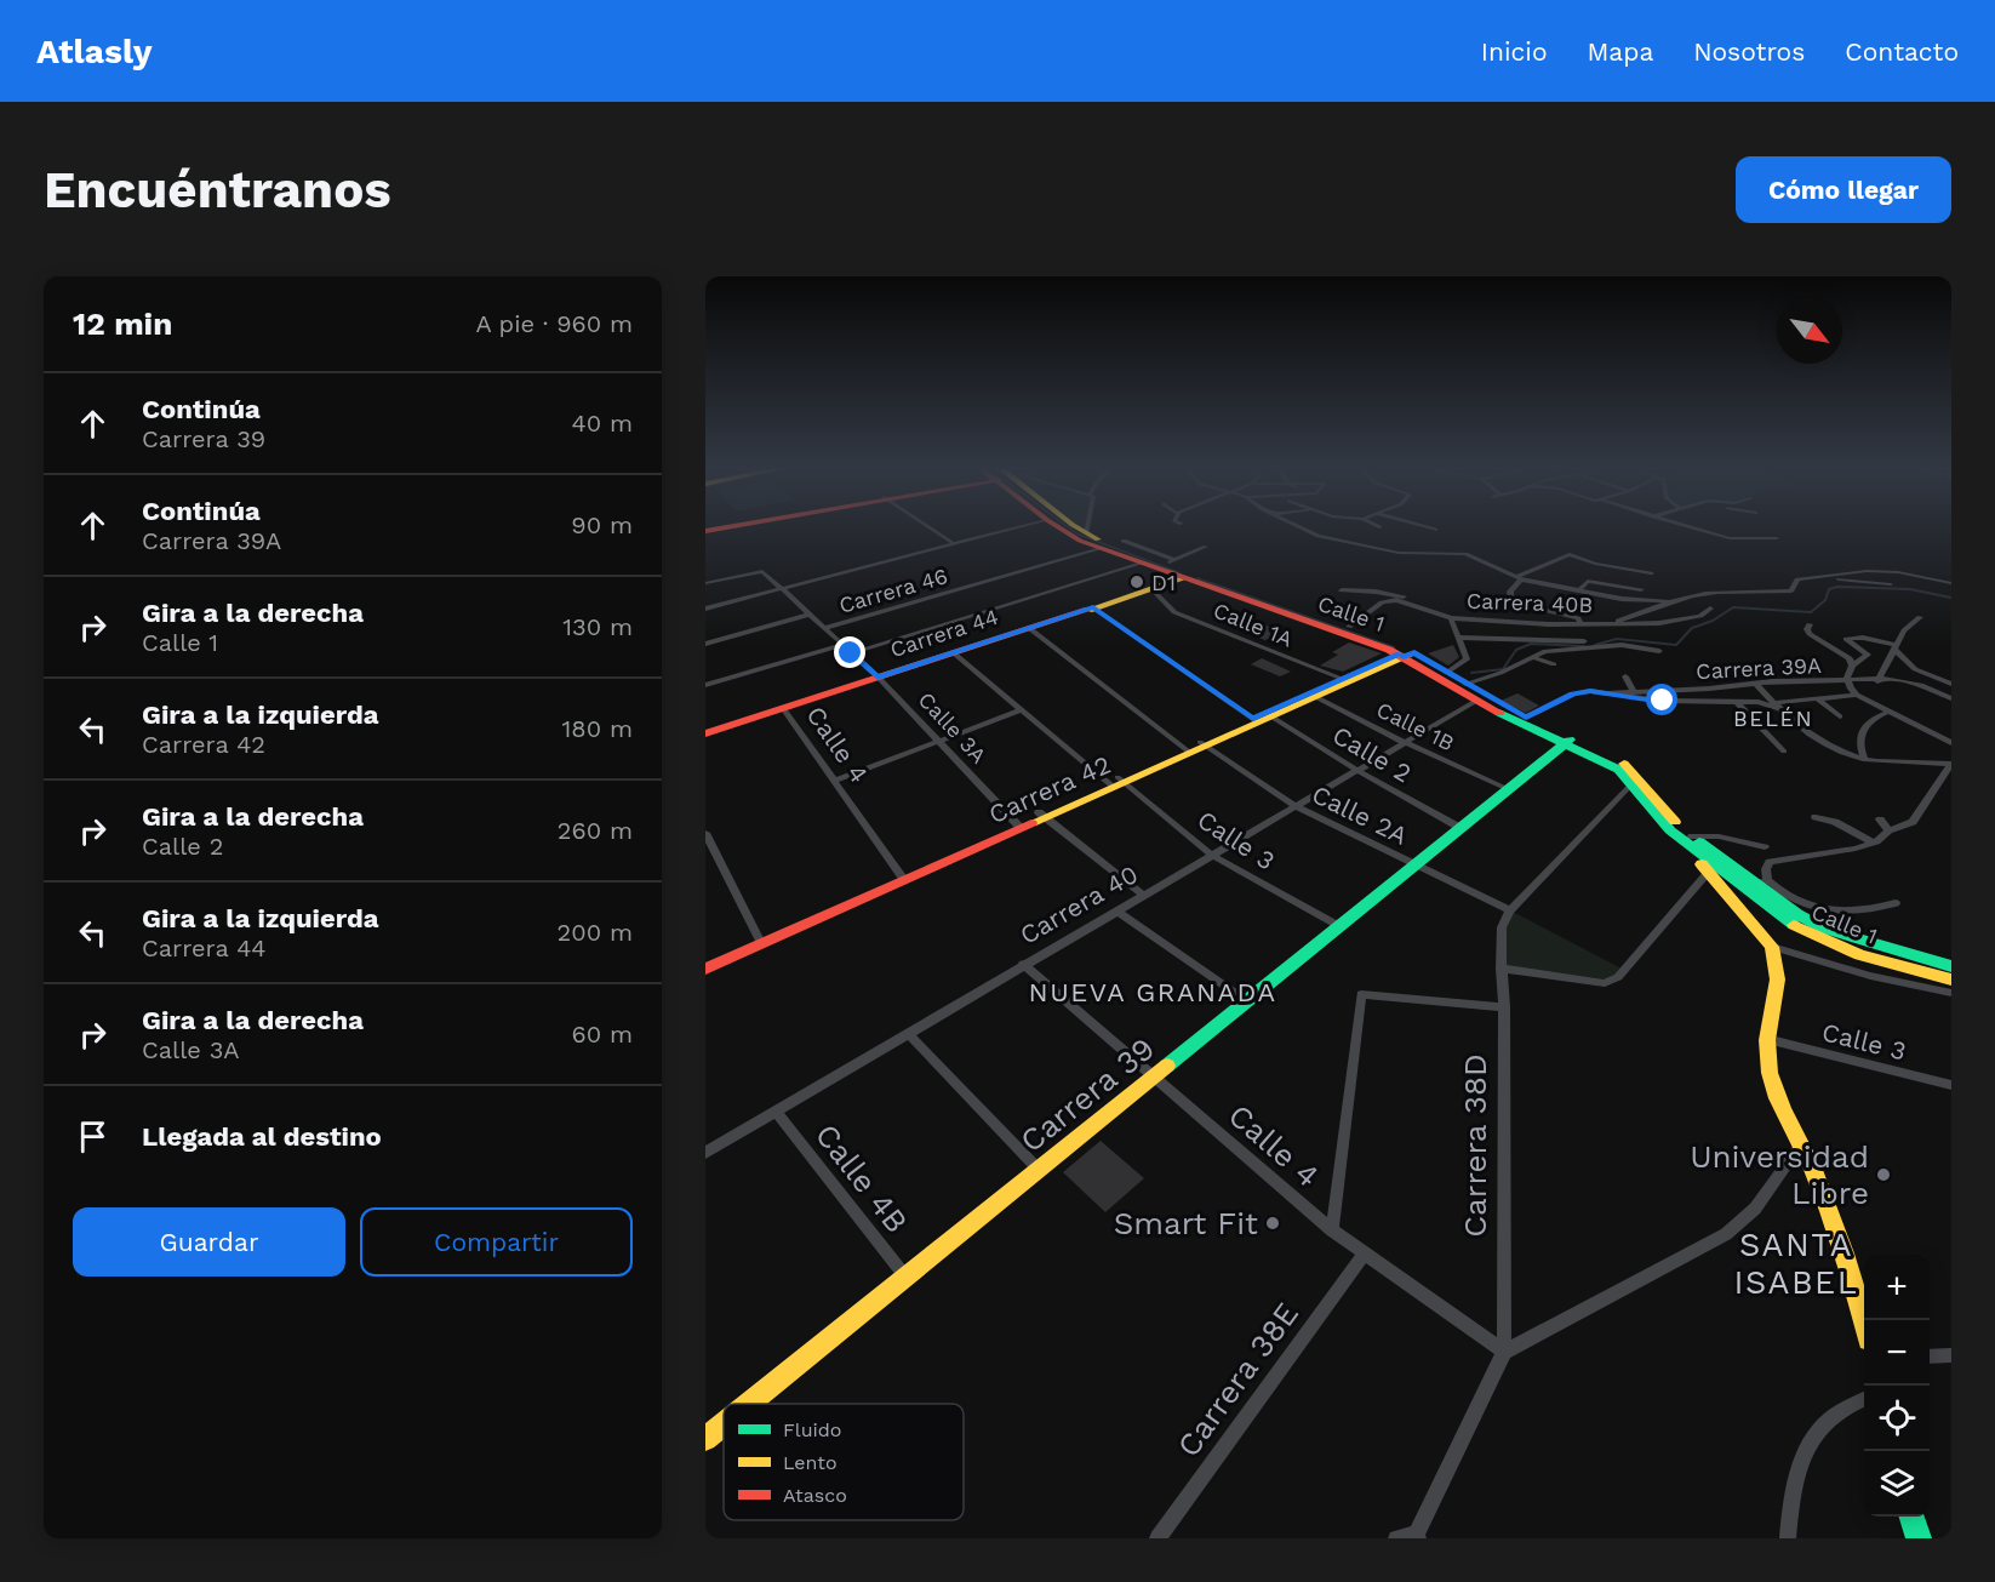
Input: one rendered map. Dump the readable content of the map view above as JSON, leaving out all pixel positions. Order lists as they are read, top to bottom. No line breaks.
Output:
{"streets":{"main road":["Calle 1","Carrera 44","Carrera 42","Carrera 39"],"street":["Carrera 46","Carrera 40B","Calle 1A","Carrera 39A","Calle 1B","Calle 3A","Calle 4","Calle 2","Calle 2A","Calle 3","Carrera 40","Carrera 38D","Calle 4B","Carrera 38E"]},"crossings":[["Carrera 46","Calle 1"],["Carrera 46","Calle 3A"],["Calle 1","Carrera 44"],["Calle 1","Carrera 39A"],["Calle 1","Carrera 42"],["Calle 1","Carrera 40"],["Calle 1","Carrera 39"],["Calle 1","Carrera 38D"],["Calle 1A","Carrera 44"],["Calle 1A","Carrera 42"],["Carrera 44","Calle 3A"],["Carrera 44","Calle 4"],["Carrera 44","Calle 2"],["Carrera 44","Calle 2A"],["Carrera 44","Calle 3"],["Calle 1B","Carrera 42"],["Calle 1B","Carrera 40"],["Calle 1B","Carrera 39"],["Calle 3A","Carrera 42"],["Calle 4","Carrera 42"],["Calle 4","Carrera 40"],["Calle 4","Carrera 39"],["Calle 4","Carrera 38D"],["Calle 4","Carrera 38E"],["Calle 2","Carrera 42"],["Calle 2","Carrera 40"],["Calle 2","Carrera 39"],["Carrera 42","Calle 2A"],["Carrera 42","Calle 3"],["Calle 2A","Carrera 40"],["Calle 2A","Carrera 39"],["Calle 2A","Carrera 38D"],["Calle 3","Carrera 40"],["Calle 3","Carrera 39"],["Carrera 40","Calle 4B"],["Carrera 39","Calle 4B"]],"districts":["BELÉN","NUEVA GRANADA","SANTA ISABEL"],"places":["D1","Universidad Libre","Smart Fit"],"legend":["Fluido","Lento","Atasco"],"north":"bottom right","page":{"header":"Atlasly","nav":["Inicio","Mapa","Nosotros","Contacto"],"buttons":["Cómo llegar",["Guardar","Compartir"]],"title":"Encuéntranos","heading":["12 min","A pie · 960 m"],"list":[["Continúa","Carrera 39","40 m"],["Continúa","Carrera 39A","90 m"],["Gira a la derecha","Calle 1","130 m"],["Gira a la izquierda","Carrera 42","180 m"],["Gira a la derecha","Calle 2","260 m"],["Gira a la izquierda","Carrera 44","200 m"],["Gira a la derecha","Calle 3A","60 m"],"Llegada al destino"],"map_buttons":["+","−"]}}
